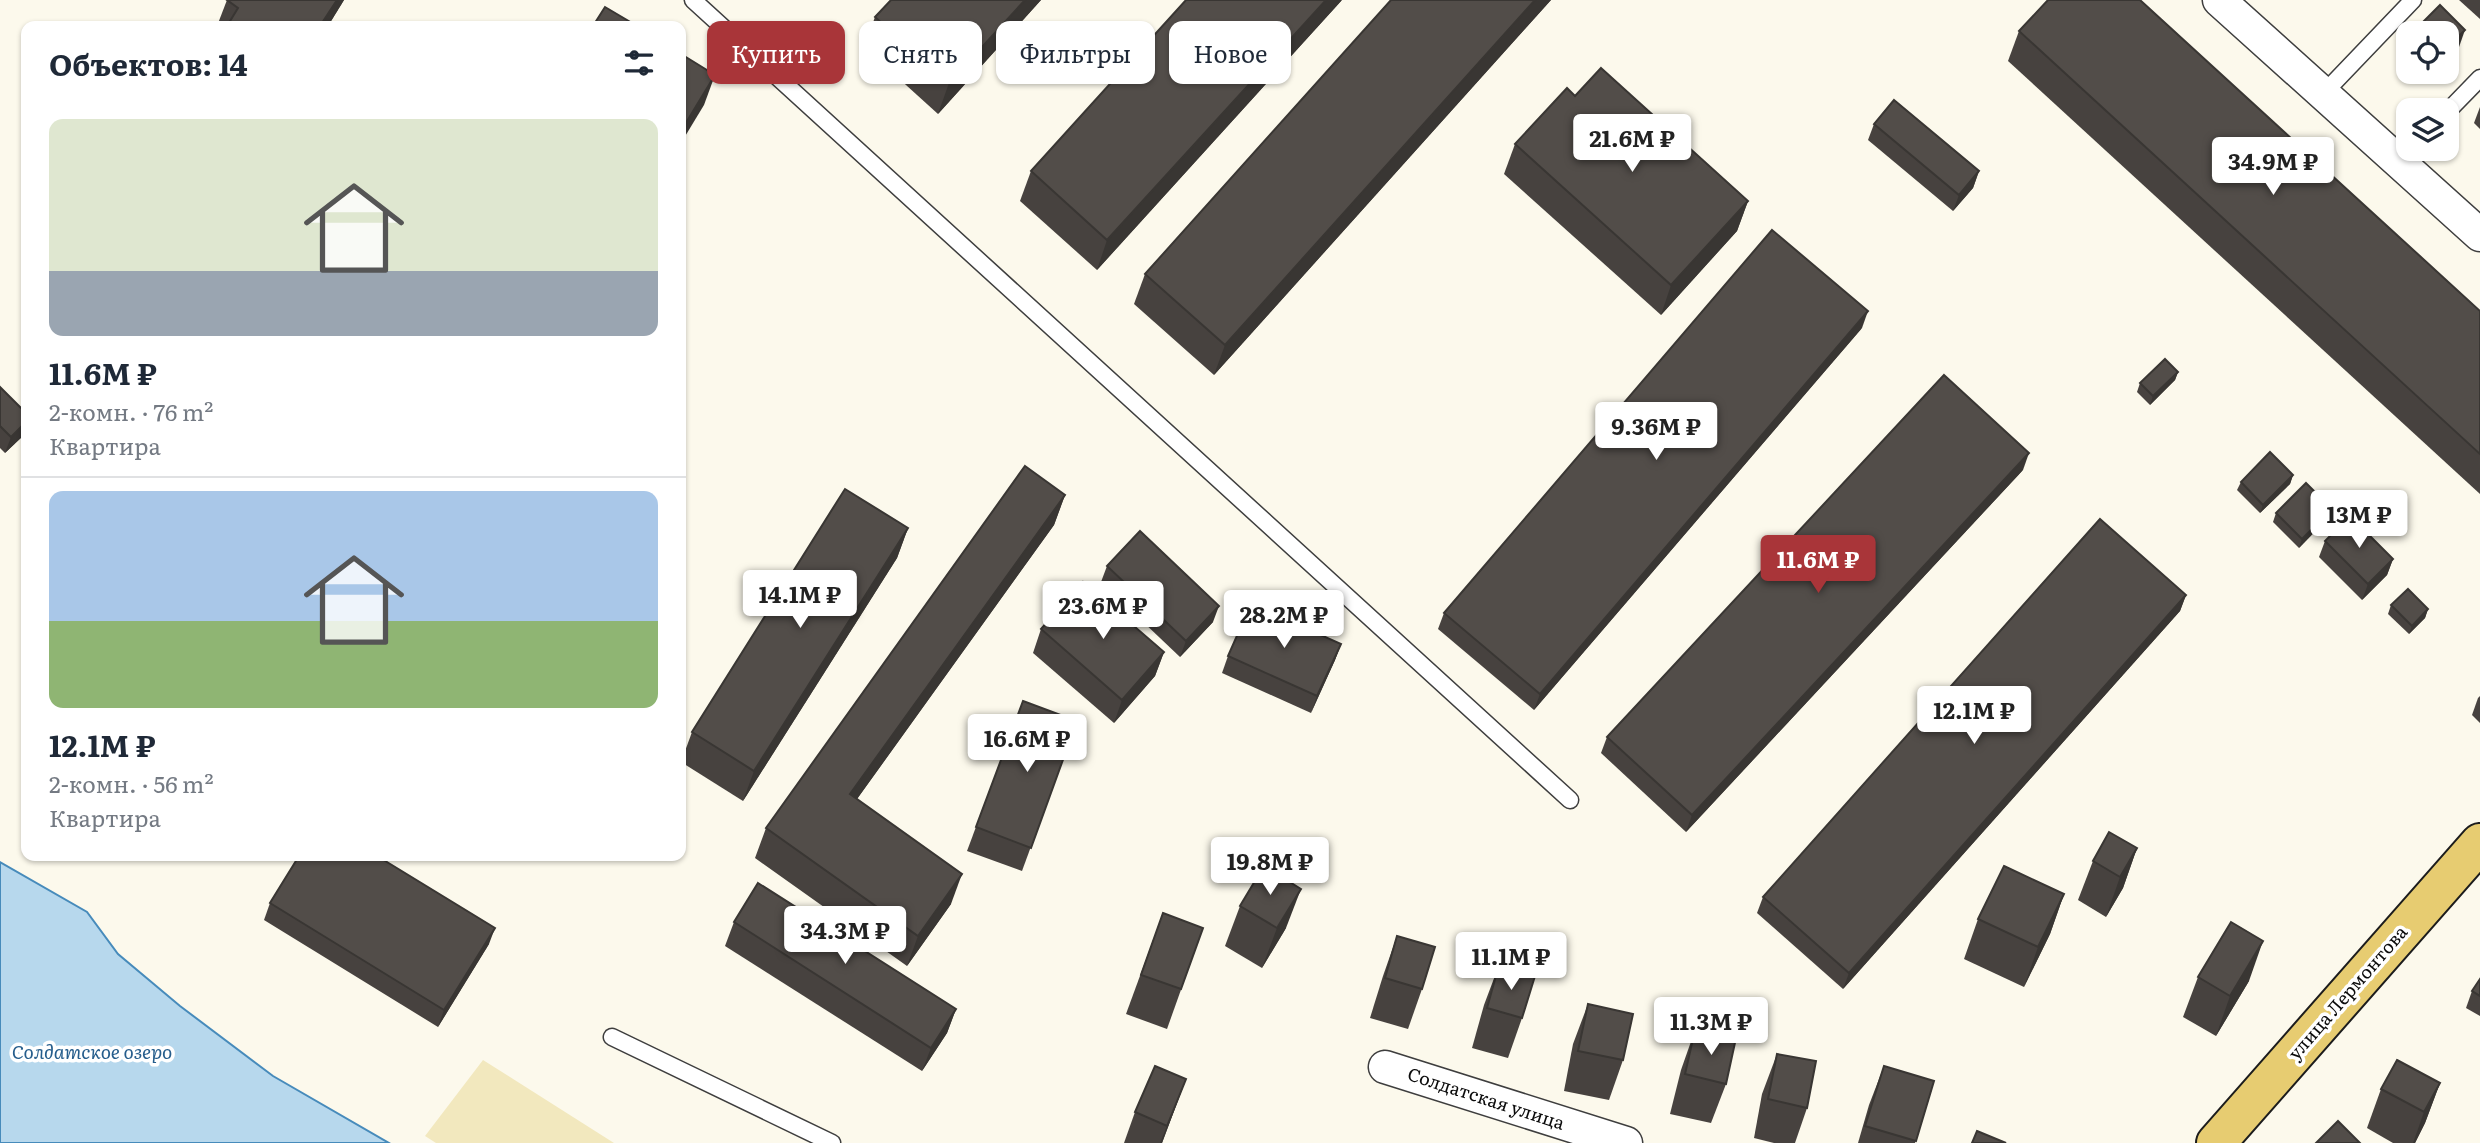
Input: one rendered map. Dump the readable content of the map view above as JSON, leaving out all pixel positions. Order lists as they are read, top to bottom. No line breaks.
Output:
{"streets":{"main road":["улица Лермонтова"],"street":["Солдатская улица"]},"water":["Солдатское озеро"],"page":{"chip":["Купить","Снять","Фильтры","Новое"],"heading":"Объектов: 14","list":[{"name":"11.6M ₽","note":"2-комн. · 76 m² · Квартира"},{"name":"12.1M ₽","note":"2-комн. · 56 m² · Квартира"}],"price":["21.6M ₽","34.9M ₽","9.36M ₽","13M ₽","11.6M ₽","14.1M ₽","23.6M ₽","28.2M ₽","12.1M ₽","16.6M ₽","19.8M ₽","34.3M ₽","11.1M ₽","11.3M ₽"]}}
